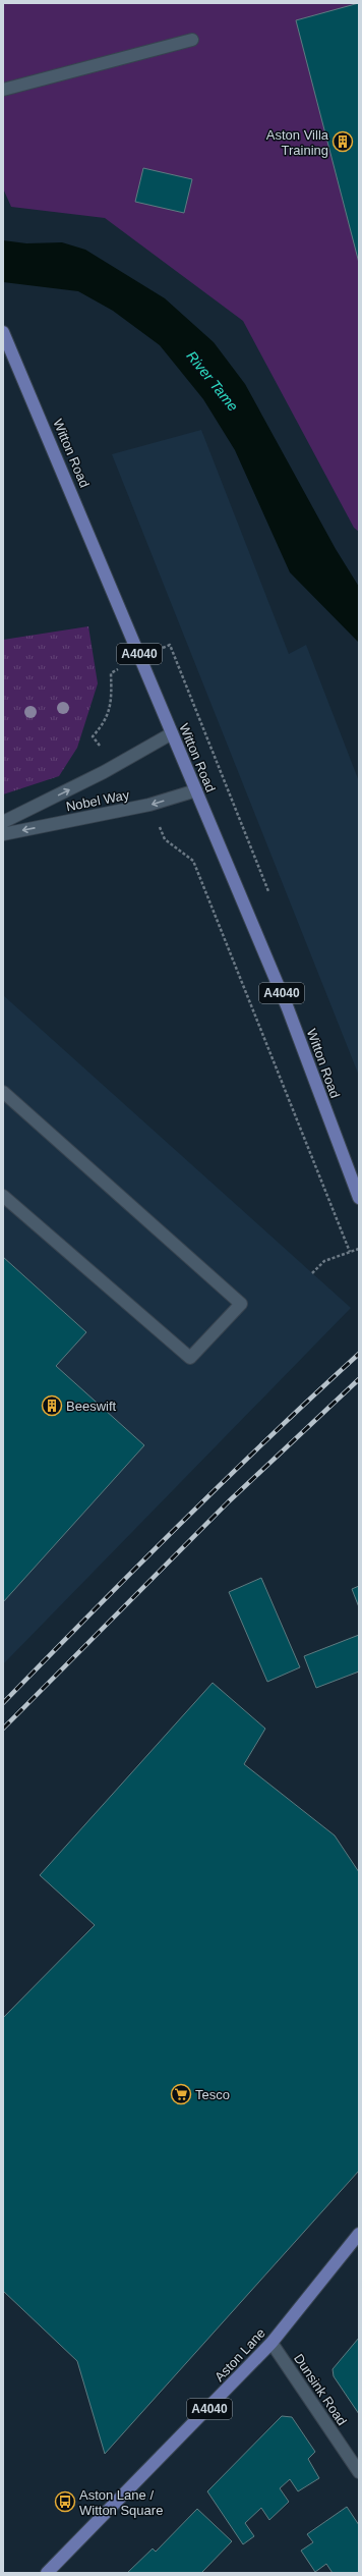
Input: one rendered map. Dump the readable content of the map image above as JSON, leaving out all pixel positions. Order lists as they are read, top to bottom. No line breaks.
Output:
{"streets":{"main road":["Witton Road","A4040","Aston Lane"],"street":["Nobel Way","Dunsink Road"]},"crossings":[["Witton Road","Nobel Way"],["Aston Lane","Dunsink Road"]],"water":["River Tame"],"places":{"building":["Aston Villa Training","Beeswift"],"supermarket":["Tesco"],"bus stop":["Aston Lane / Witton Square"]}}
